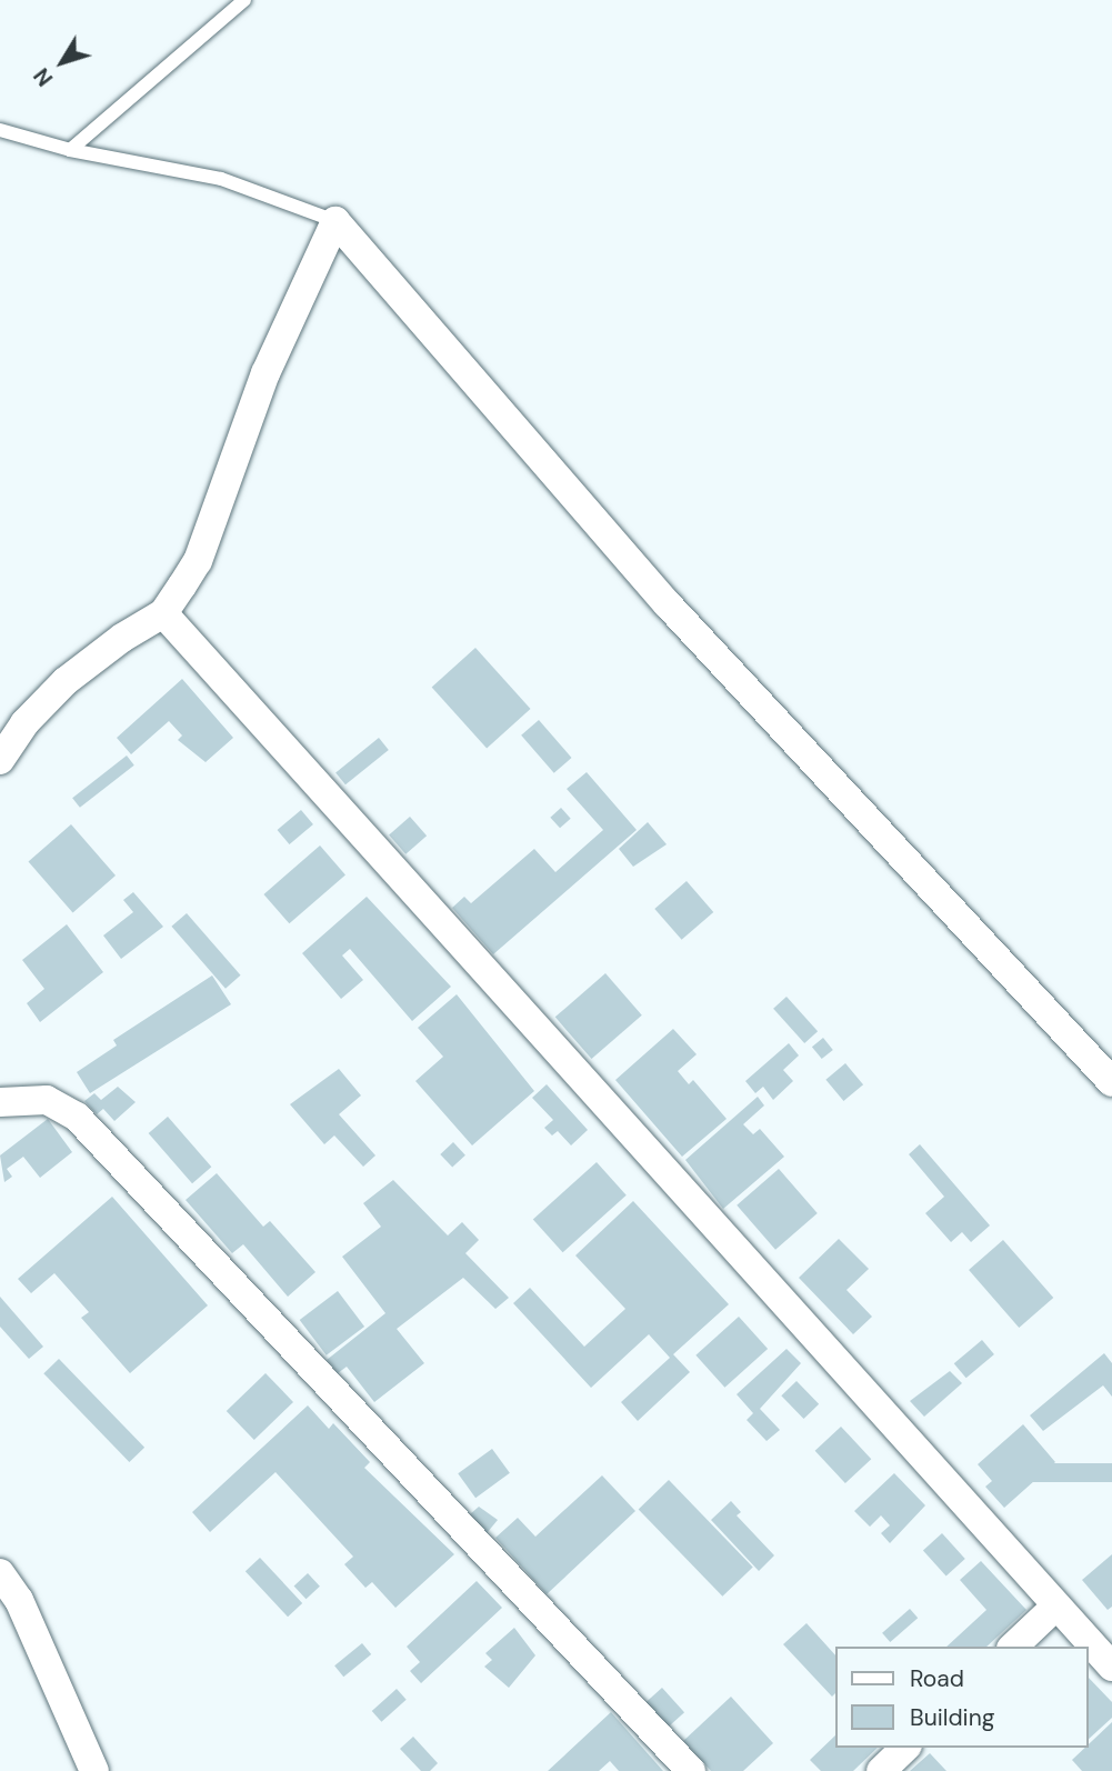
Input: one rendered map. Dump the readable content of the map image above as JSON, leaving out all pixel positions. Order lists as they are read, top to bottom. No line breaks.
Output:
{"legend":["Road","Building"],"north":"bottom left"}
